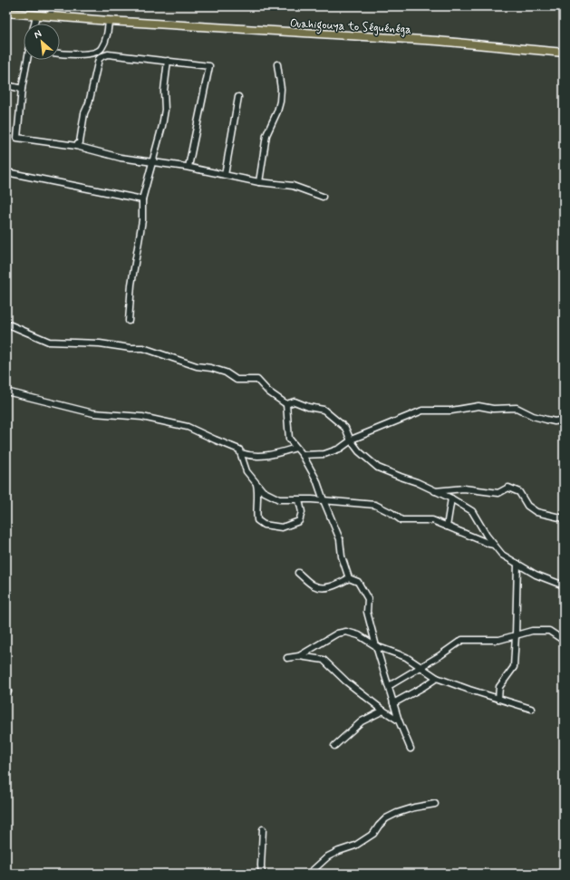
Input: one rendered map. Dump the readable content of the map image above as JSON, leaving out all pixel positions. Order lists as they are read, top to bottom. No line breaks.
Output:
{"streets":{"main road":["Ouahigouya to Séguénéga"]},"north":"top left"}
